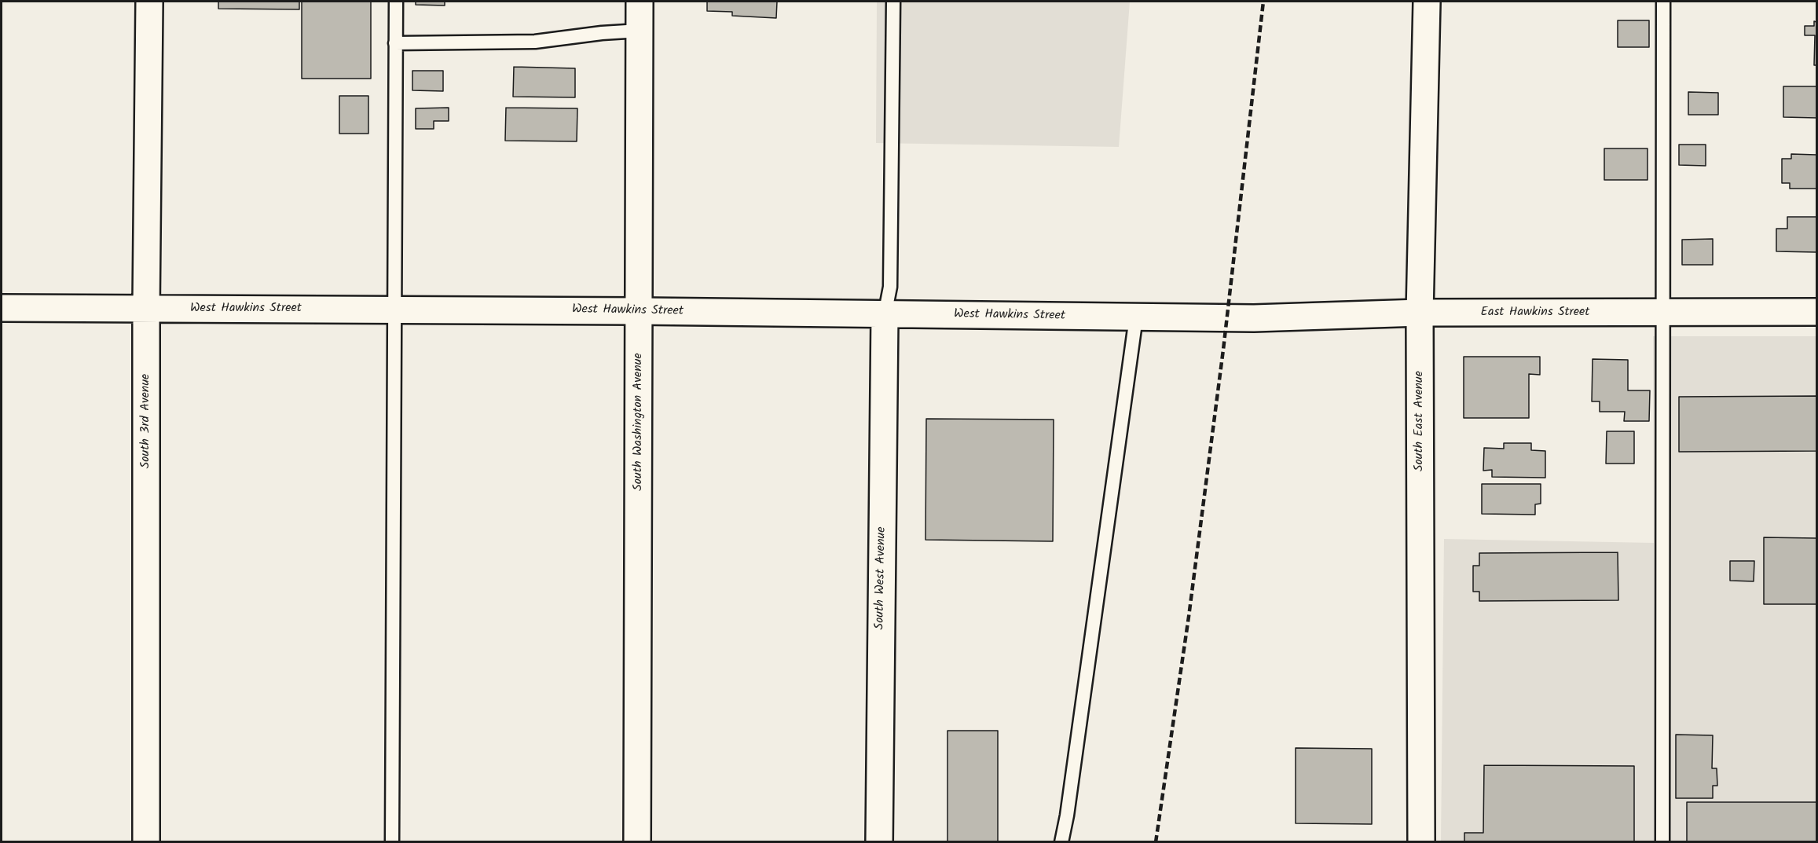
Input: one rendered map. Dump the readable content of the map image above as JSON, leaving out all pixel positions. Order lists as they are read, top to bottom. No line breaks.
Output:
{"streets":{"street":["West Hawkins Street","East Hawkins Street","South 3rd Avenue","South East Avenue","South Washington Avenue","South West Avenue"]},"crossings":[["West Hawkins Street","East Hawkins Street"],["West Hawkins Street","South 3rd Avenue"],["West Hawkins Street","South Washington Avenue"],["West Hawkins Street","South West Avenue"],["East Hawkins Street","South East Avenue"]]}
